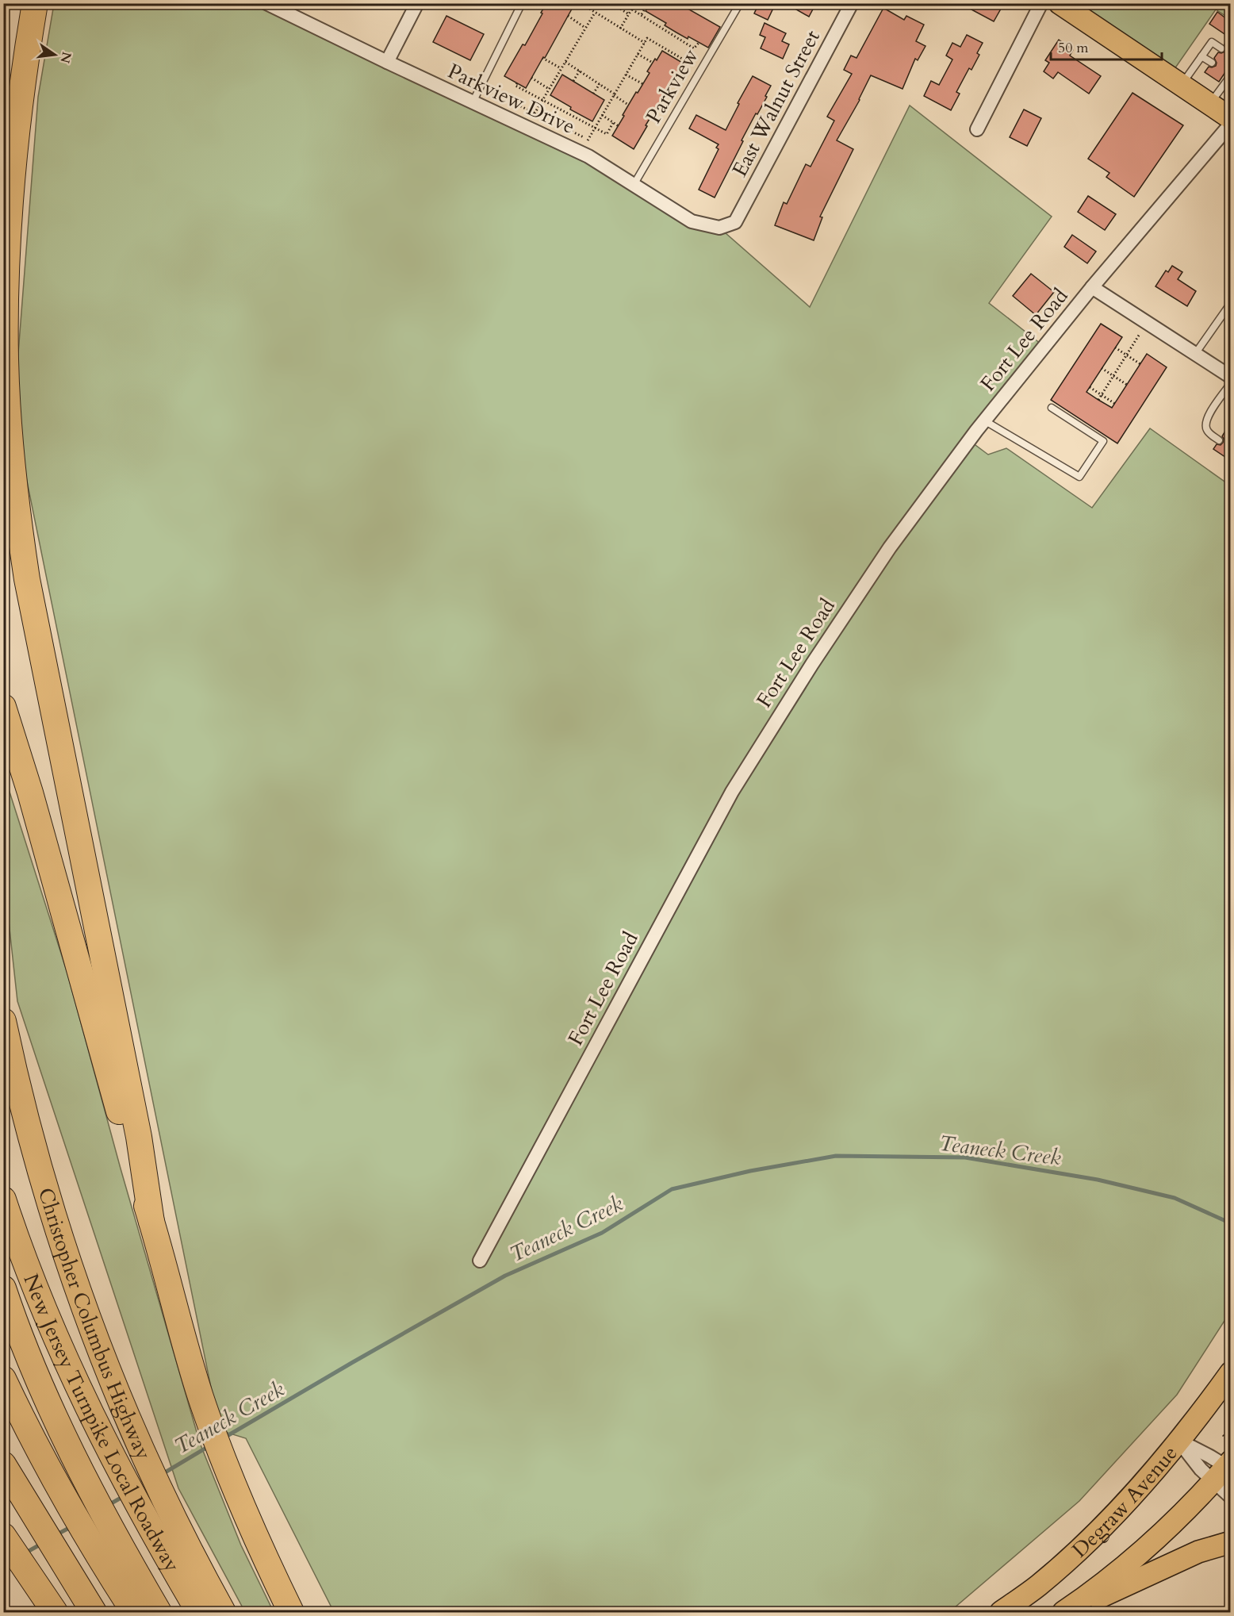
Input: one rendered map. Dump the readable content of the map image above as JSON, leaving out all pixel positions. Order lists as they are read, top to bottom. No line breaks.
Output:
{"streets":{"highway":["Christopher Columbus Highway","New Jersey Turnpike Local Roadway"],"main road":["Degraw Avenue"],"street":["Parkview Drive","East Walnut Street","Fort Lee Road"],"lane":["Parkview"]},"crossings":[["Parkview","Parkview Drive"],["Parkview Drive","East Walnut Street"]],"water":["Teaneck Creek"],"scale_bar":"50 m","north":"right"}
